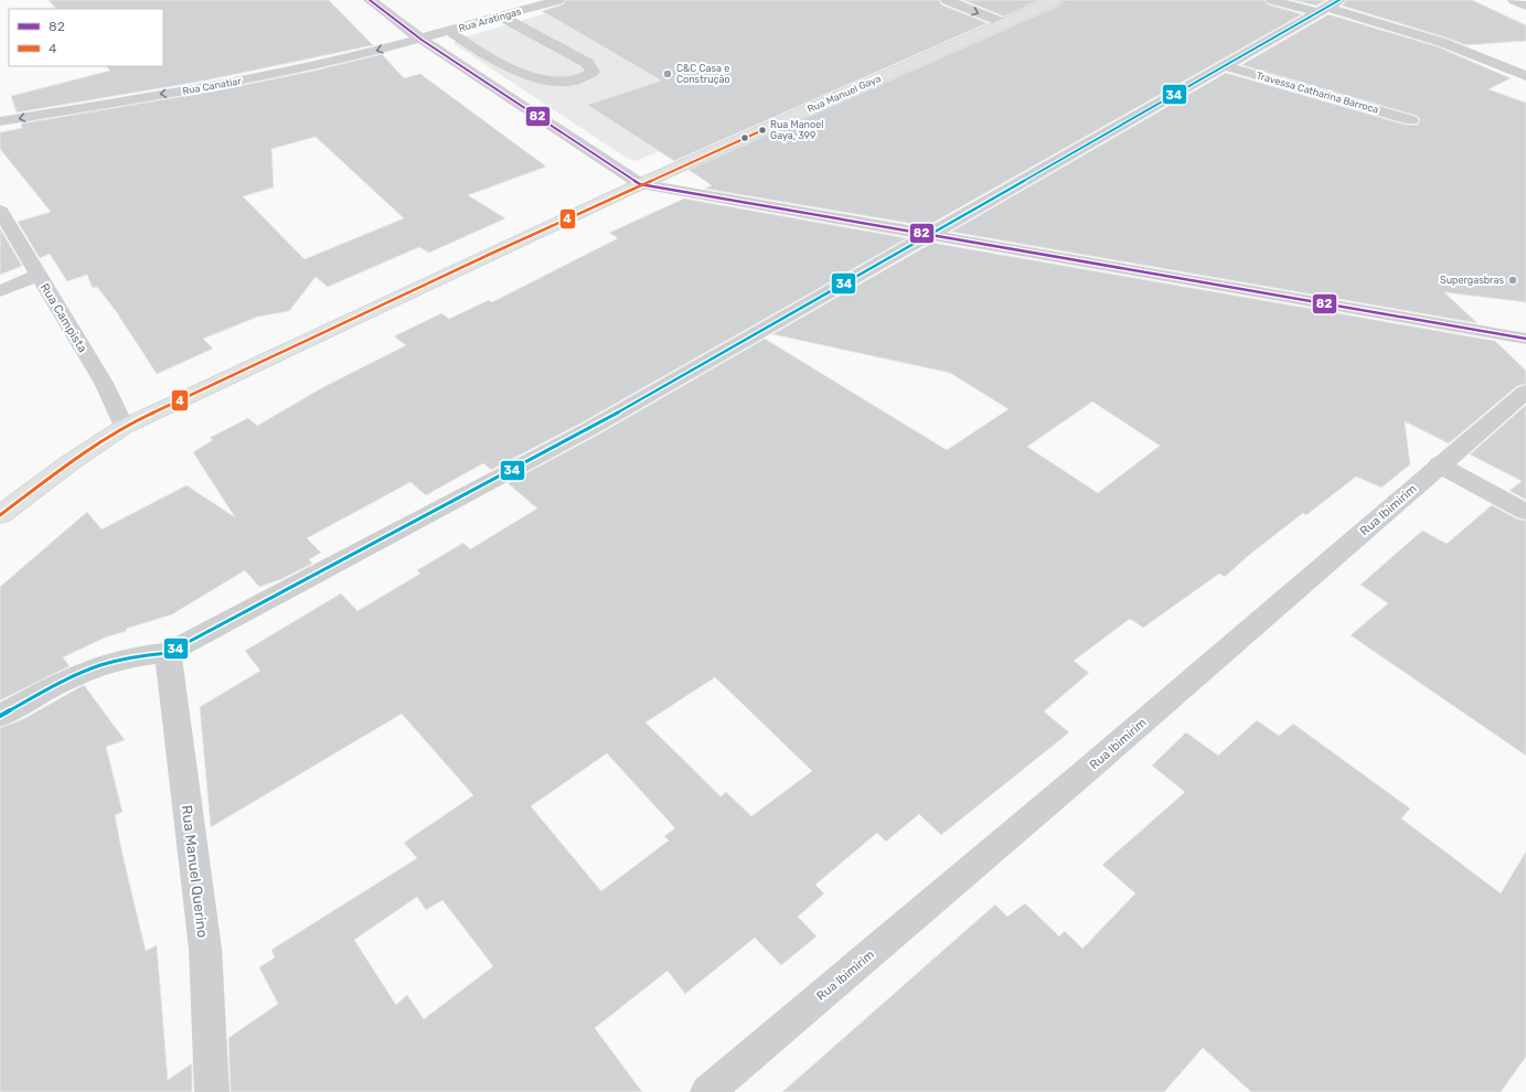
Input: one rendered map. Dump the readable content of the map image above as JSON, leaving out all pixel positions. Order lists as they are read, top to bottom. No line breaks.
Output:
{"streets":{"main road":["Rua Manuel Gaya"],"street":["Rua Aratingas","Rua Canatiar","Travessa Catharina Barroca","Rua Campista","Rua Ibimirim","Rua Manuel Querino"]},"crossings":[["Rua Aratingas","Rua Canatiar"],["Rua Manuel Gaya","Rua Campista"]],"one_way":["Rua Canatiar"],"places":["C&C Casa e Construção","Rua Manoel Gaya, 399","Supergasbras"],"lines":["transit line 82","transit line 34","transit line 4"],"legend":["82","4"]}
